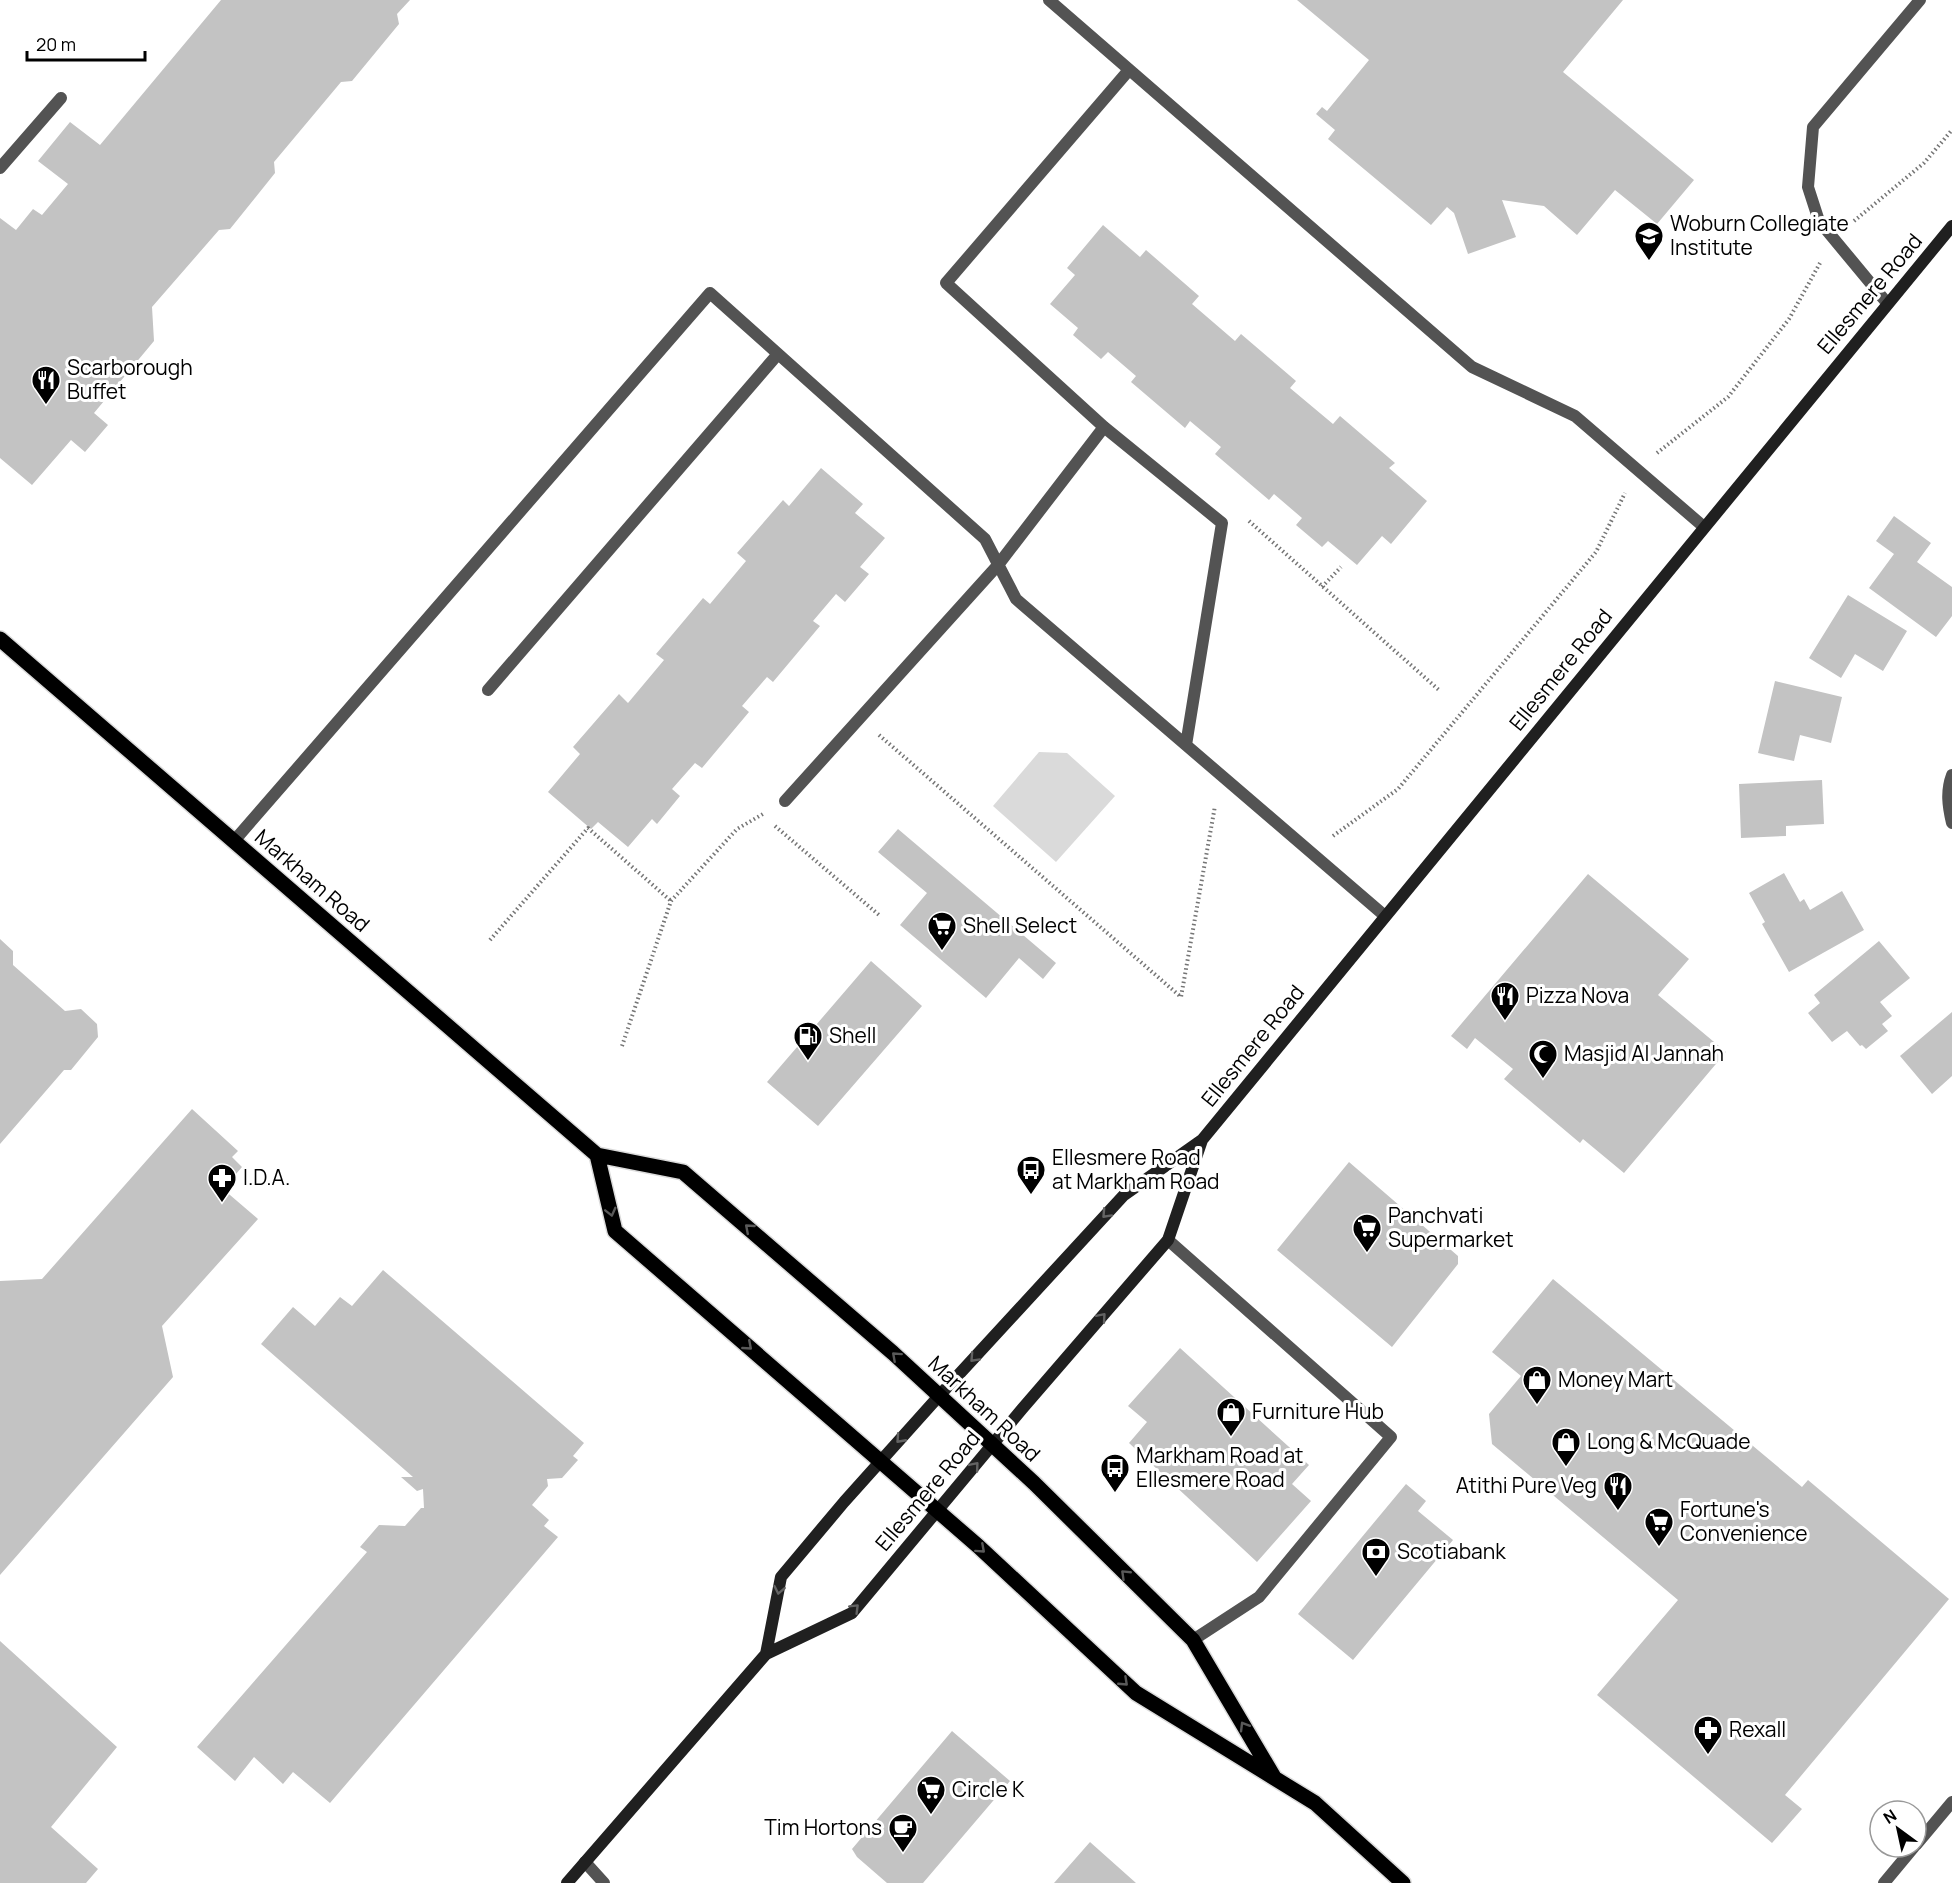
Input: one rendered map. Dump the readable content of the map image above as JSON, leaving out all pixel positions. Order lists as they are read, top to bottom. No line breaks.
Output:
{"streets":{"main road":["Ellesmere Road","Markham Road"]},"crossings":[["Ellesmere Road","Markham Road"]],"places":{"school or university":["Woburn Collegiate Institute"],"restaurant":["Scarborough Buffet","Pizza Nova","Atithi Pure Veg"],"supermarket":["Shell Select","Panchvati Supermarket","Fortune's Convenience","Circle K"],"fuel station":["Shell"],"mosque":["Masjid Al Jannah"],"bus stop":["Ellesmere Road at Markham Road","Markham Road at Ellesmere Road"],"pharmacy":["I.D.A.","Rexall"],"shop":["Money Mart","Furniture Hub","Long & McQuade"],"bank":["Scotiabank"],"cafe":["Tim Hortons"]},"scale_bar":"20 m","north":"top left"}
